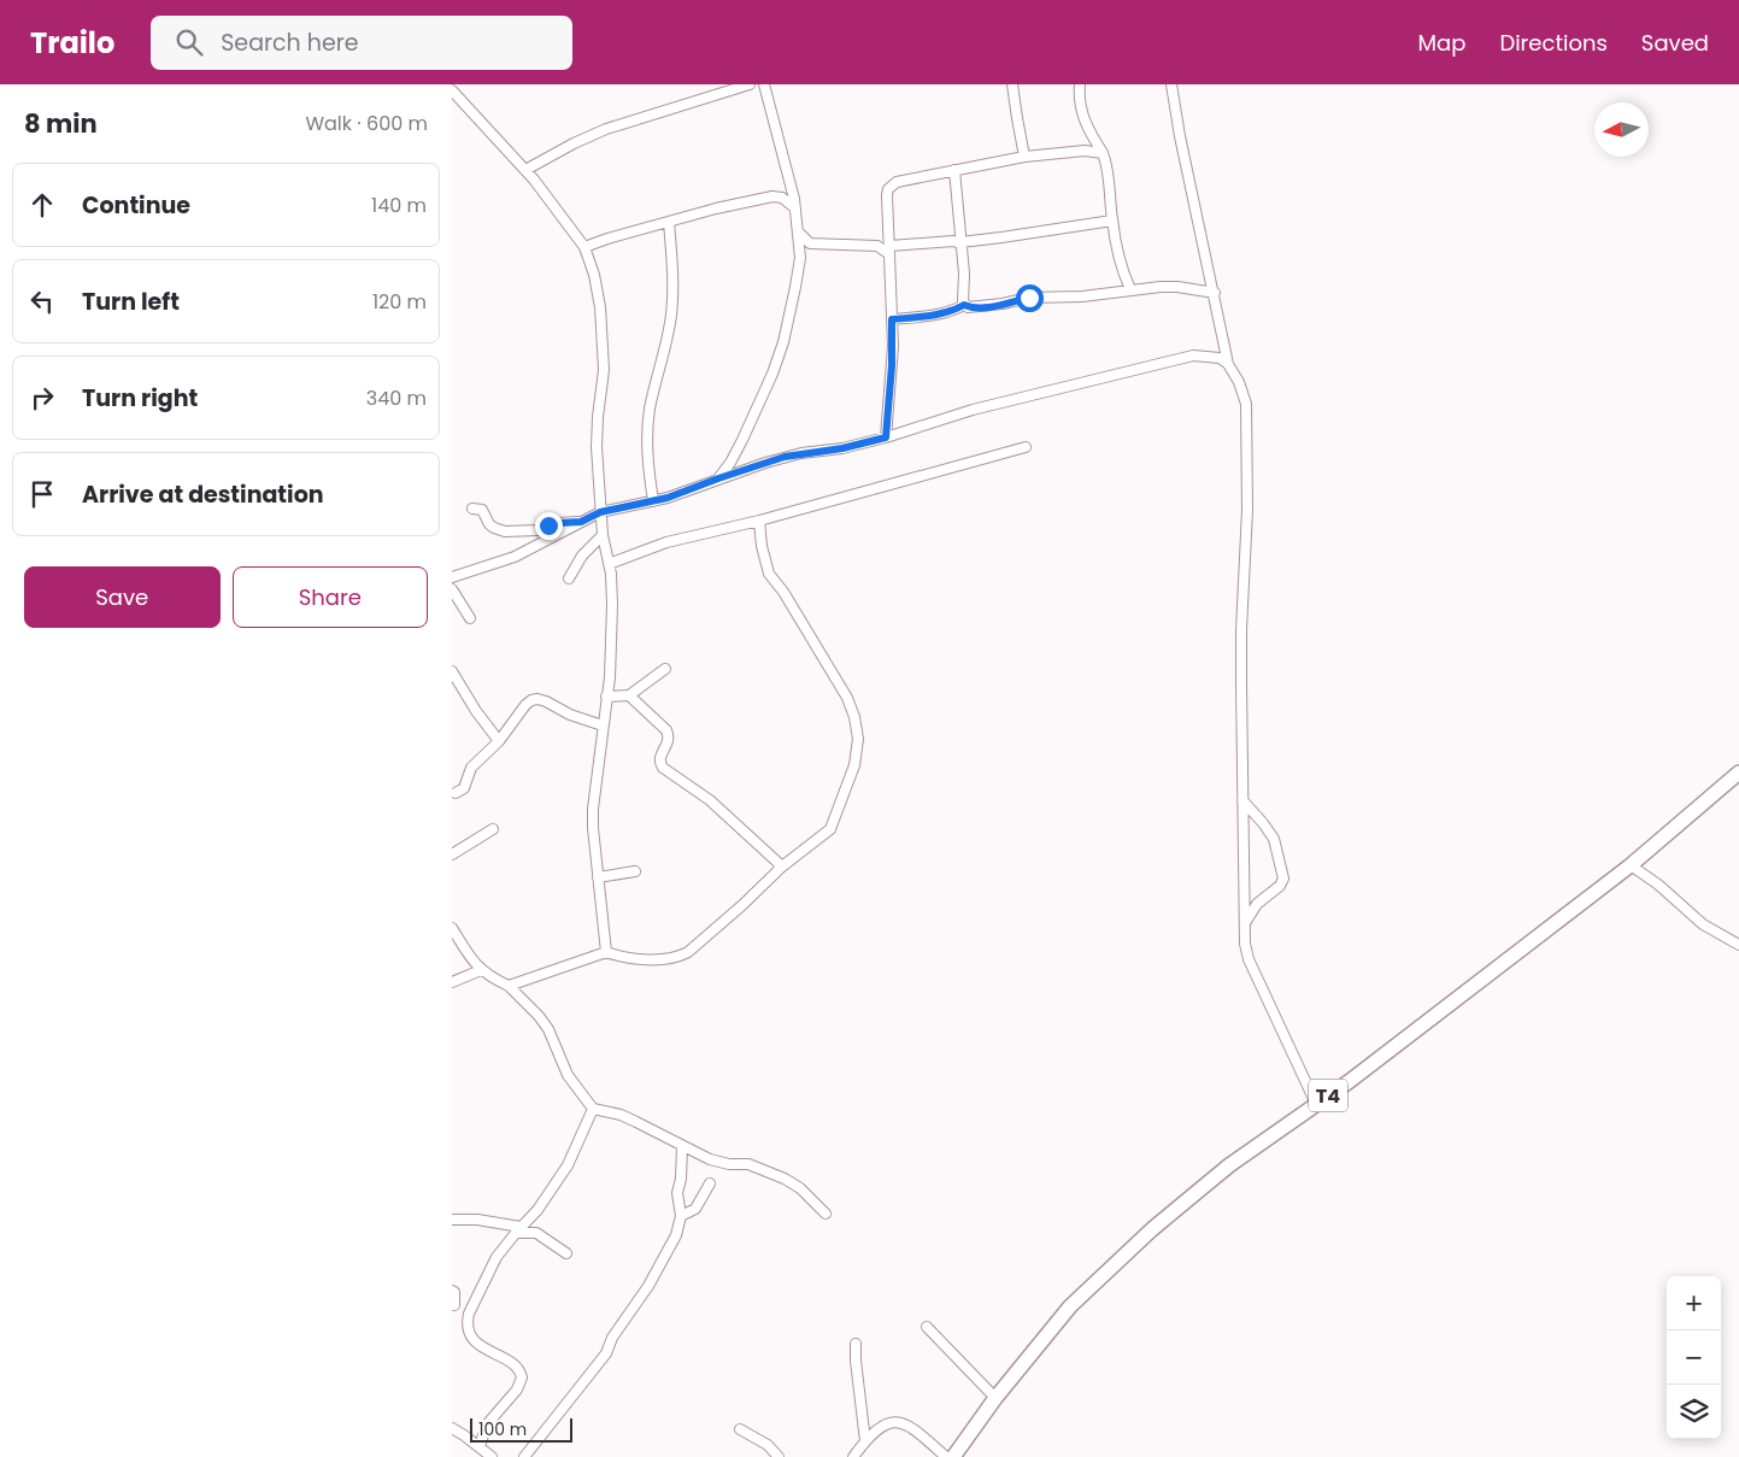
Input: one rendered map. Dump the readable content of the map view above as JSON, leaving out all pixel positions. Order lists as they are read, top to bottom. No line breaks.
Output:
{"streets":{"highway":["T4"]},"scale_bar":"100 m","north":"left","page":{"header":"Trailo","search":"Search here","nav":["Map","Directions","Saved"],"heading":["8 min","Walk · 600 m"],"list":[["Continue","140 m"],["Turn left","120 m"],["Turn right","340 m"],"Arrive at destination"],"buttons":["Save","Share"],"map_buttons":["+","−"],"scale":"100 m"}}
